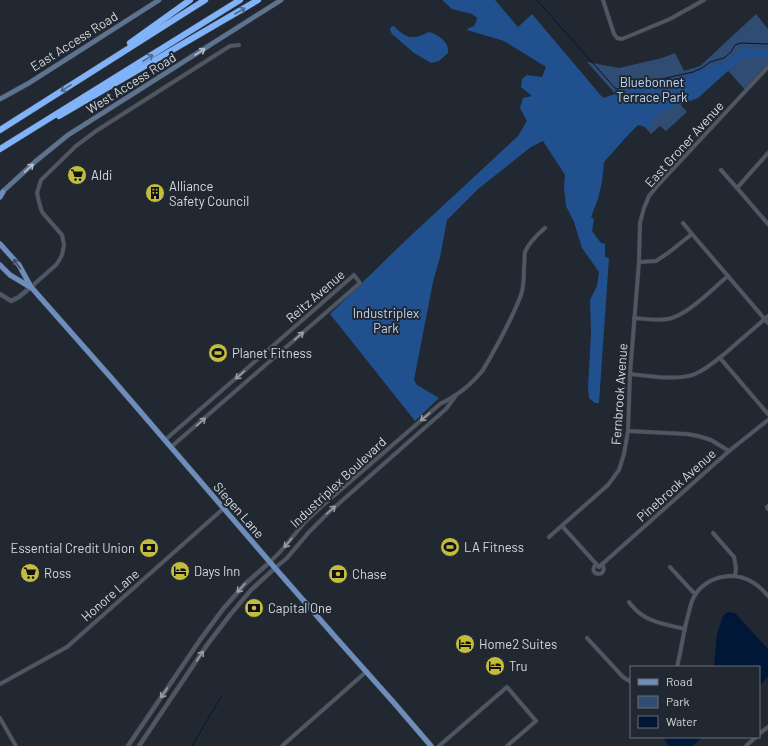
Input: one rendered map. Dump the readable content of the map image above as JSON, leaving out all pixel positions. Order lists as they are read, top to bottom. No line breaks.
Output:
{"streets":{"main road":["East Access Road","West Access Road","Siegen Lane"],"street":["East Groner Avenue","Reitz Avenue","Fernbrook Avenue","Industriplex Boulevard","Pinebrook Avenue","Honore Lane"]},"crossings":[["East Groner Avenue","Fernbrook Avenue"],["Reitz Avenue","Siegen Lane"],["Fernbrook Avenue","Pinebrook Avenue"],["Industriplex Boulevard","Siegen Lane"],["Siegen Lane","Honore Lane"]],"one_way":["West Access Road"],"parks":["Bluebonnet Terrace Park","Industriplex Park"],"places":{"supermarket":["Aldi","Ross"],"building":["Alliance Safety Council"],"sports":["Planet Fitness","LA Fitness"],"bank":["Essential Credit Union","Chase","Capital One"],"hotel":["Days Inn","Home2 Suites","Tru"]},"legend":["Road","Park","Water"]}
